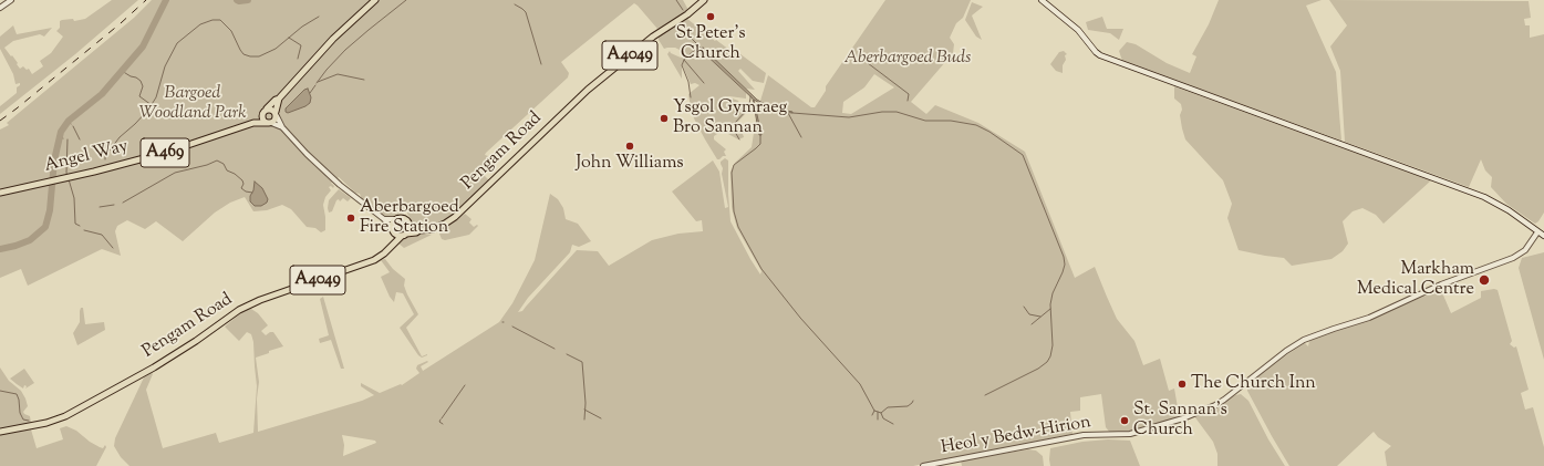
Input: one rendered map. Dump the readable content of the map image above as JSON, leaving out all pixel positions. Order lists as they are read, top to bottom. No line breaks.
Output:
{"streets":{"main road":["A4049","Pengam Road","A469","Angel Way"],"street":["Heol y Bedw-Hirion"]},"crossings":[["A469","Angel Way"]],"parks":["Aberbargoed Buds","Bargoed Woodland Park"],"places":["St Peter's Church","Ysgol Gymraeg Bro Sannan","John Williams","Aberbargoed Fire Station","Markham Medical Centre","The Church Inn","St. Sannan's Church"]}
